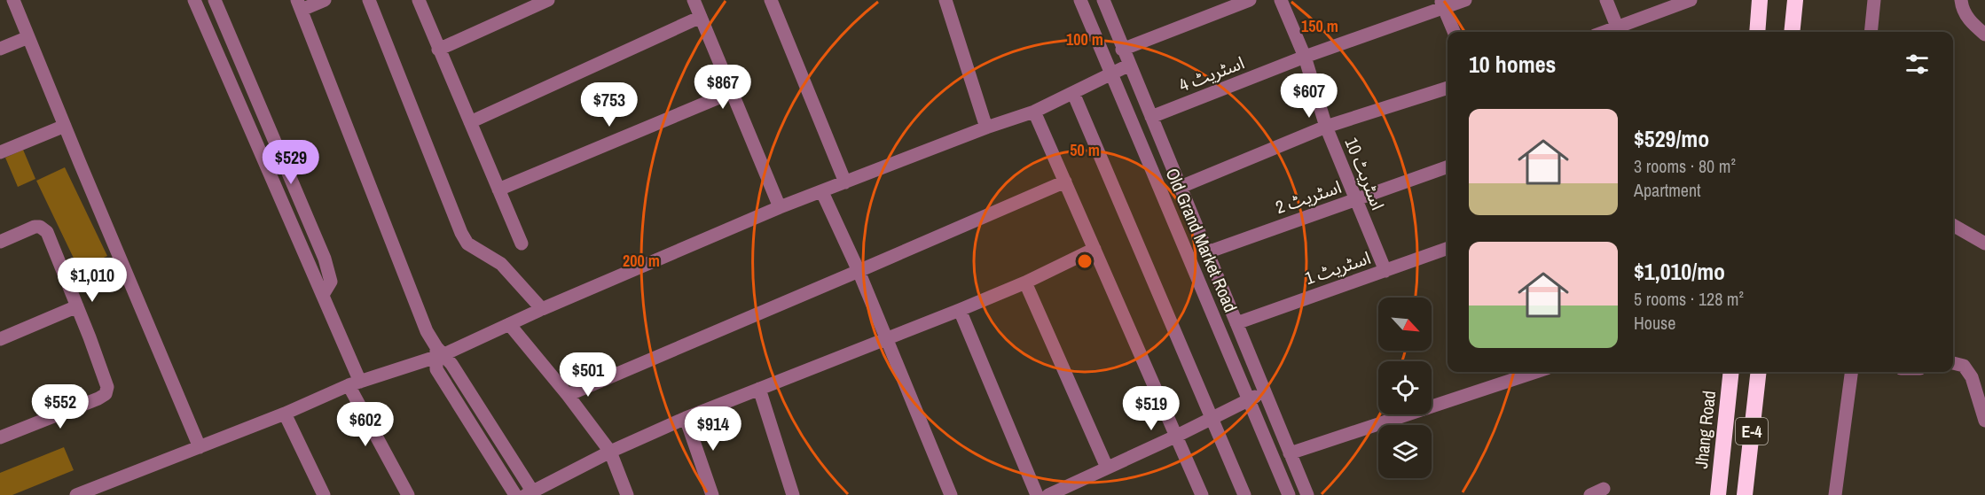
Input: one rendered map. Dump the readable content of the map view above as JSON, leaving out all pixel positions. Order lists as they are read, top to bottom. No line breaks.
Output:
{"streets":{"highway":["Jhang Road","E-4"],"street":["اسٹریٹ 4","اسٹریٹ 10","اسٹریٹ 2","Old Grand Market Road","اسٹریٹ 1"]},"crossings":[["اسٹریٹ 4","اسٹریٹ 10"],["اسٹریٹ 4","Old Grand Market Road"],["اسٹریٹ 10","اسٹریٹ 2"],["اسٹریٹ 10","اسٹریٹ 1"],["اسٹریٹ 2","Old Grand Market Road"],["Old Grand Market Road","اسٹریٹ 1"]],"north":"bottom right","page":{"heading":"10 homes","price":["$867","$607","$753","$529","$1,010","$501","$552","$519","$602","$914"],"list":[{"name":"$529/mo","note":"3 rooms · 80 m² · Apartment"},{"name":"$1,010/mo","note":"5 rooms · 128 m² · House"}]},"rings":["150 m","100 m","50 m","200 m"]}
